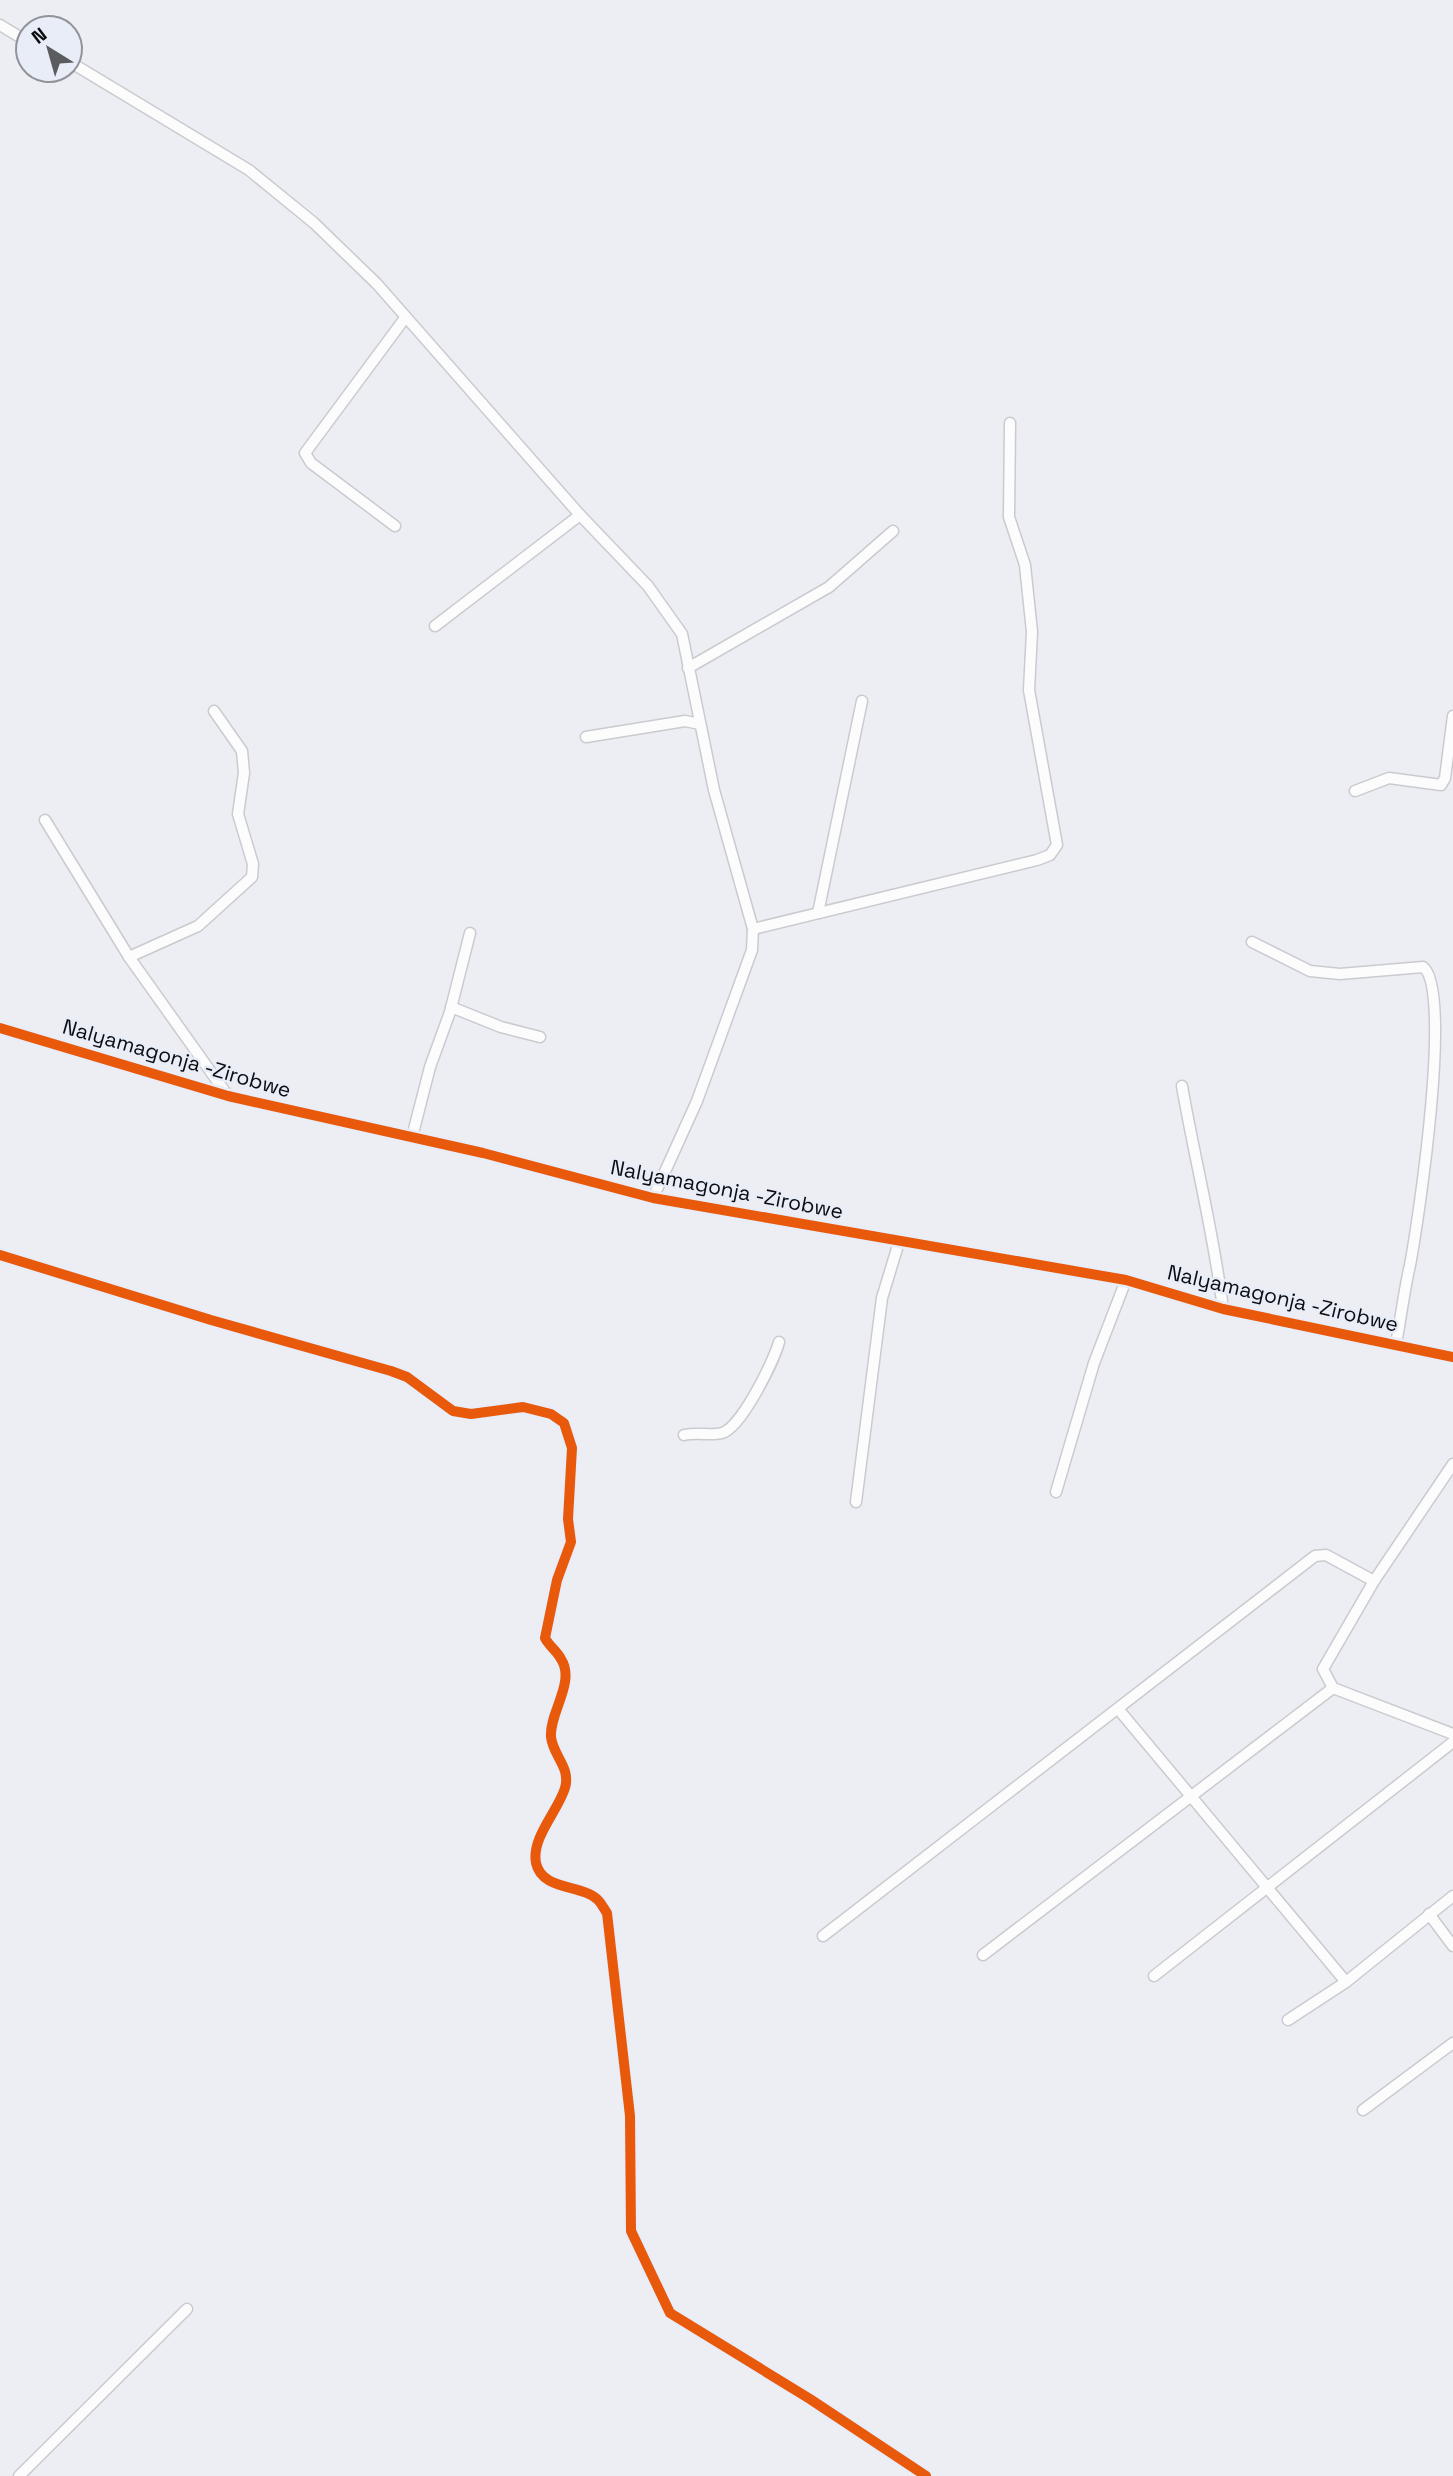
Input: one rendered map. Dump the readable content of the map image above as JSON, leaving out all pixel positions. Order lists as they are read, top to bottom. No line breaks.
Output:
{"streets":{"street":["Nalyamagonja -Zirobwe"]},"north":"top left"}
